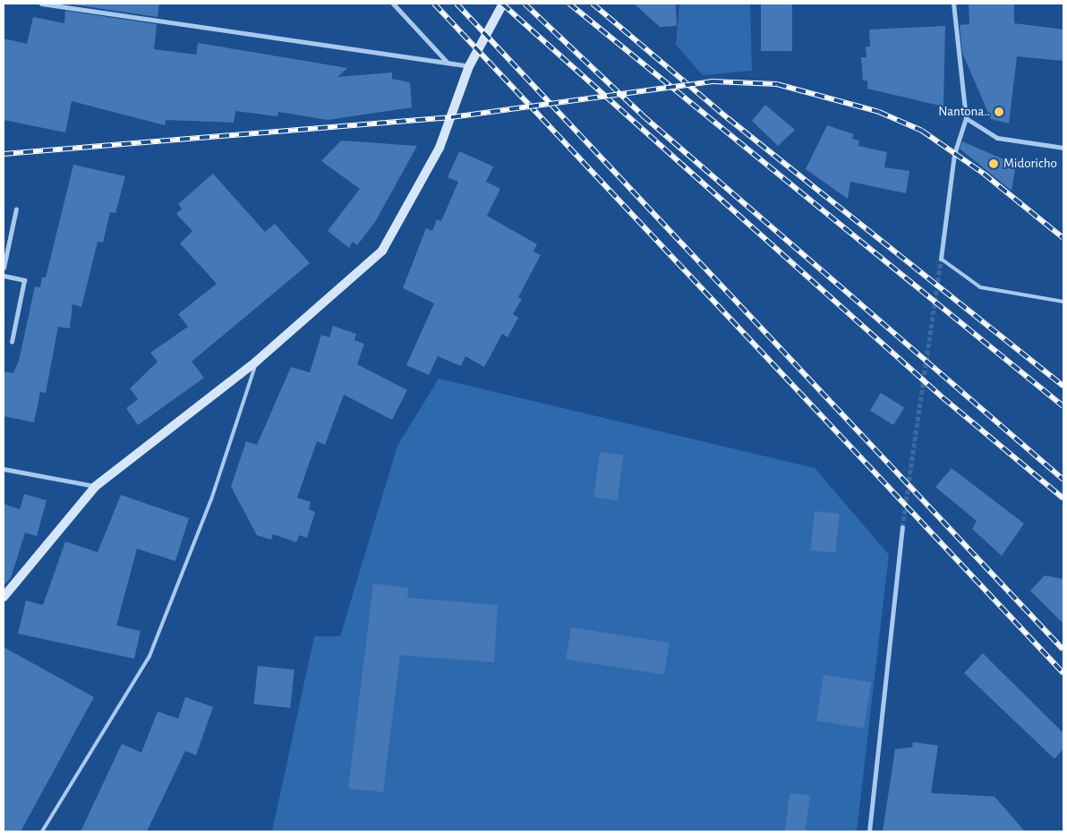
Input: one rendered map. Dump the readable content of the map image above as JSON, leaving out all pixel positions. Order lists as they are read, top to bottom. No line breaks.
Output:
{"places":["Nantona..","Midoricho"]}
